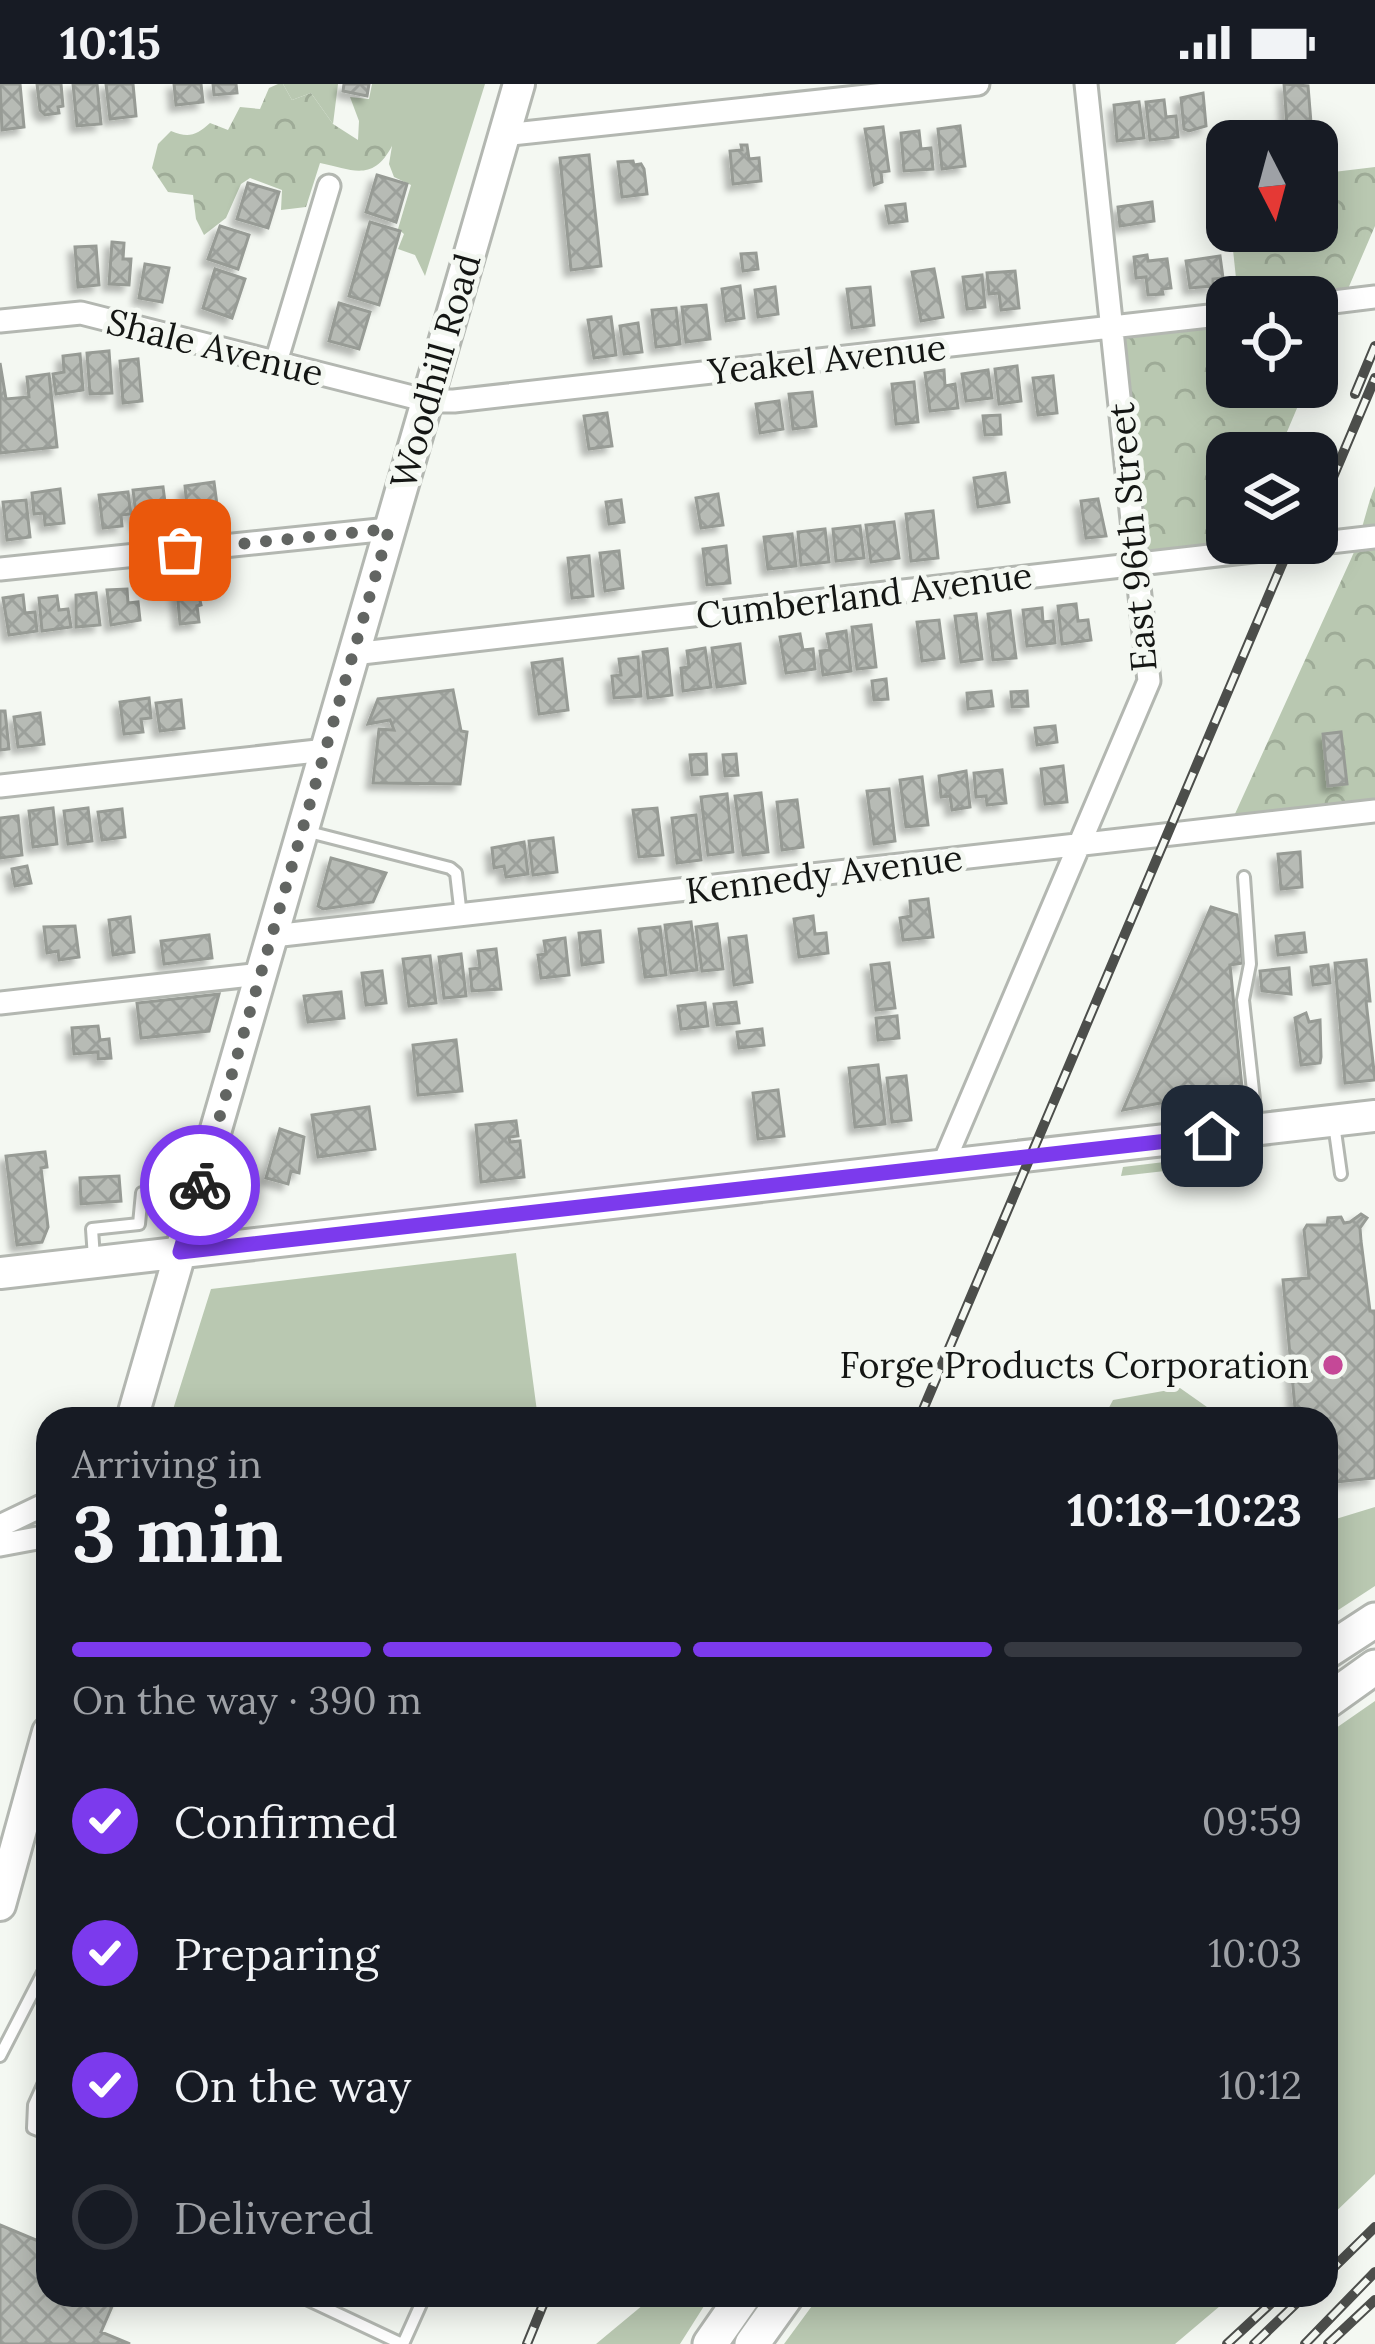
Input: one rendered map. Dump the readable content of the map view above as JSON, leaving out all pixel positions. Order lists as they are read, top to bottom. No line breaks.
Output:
{"streets":{"street":["Shale Avenue","Yeakel Avenue","Woodhill Road","East 96th Street","Cumberland Avenue","Kennedy Avenue"]},"crossings":[["Shale Avenue","Yeakel Avenue"],["Shale Avenue","Woodhill Road"],["Yeakel Avenue","Woodhill Road"],["Yeakel Avenue","East 96th Street"],["Woodhill Road","Cumberland Avenue"],["Woodhill Road","Kennedy Avenue"],["East 96th Street","Cumberland Avenue"],["East 96th Street","Kennedy Avenue"]],"places":["Forge Products Corporation"],"north":"bottom","page":{"status":"10:15","heading":["3 min","Arriving in","10:18–10:23"],"bar":"On the way · 390 m","list":[["Confirmed","09:59"],["Preparing","10:03"],["On the way","10:12"],"Delivered"]}}
